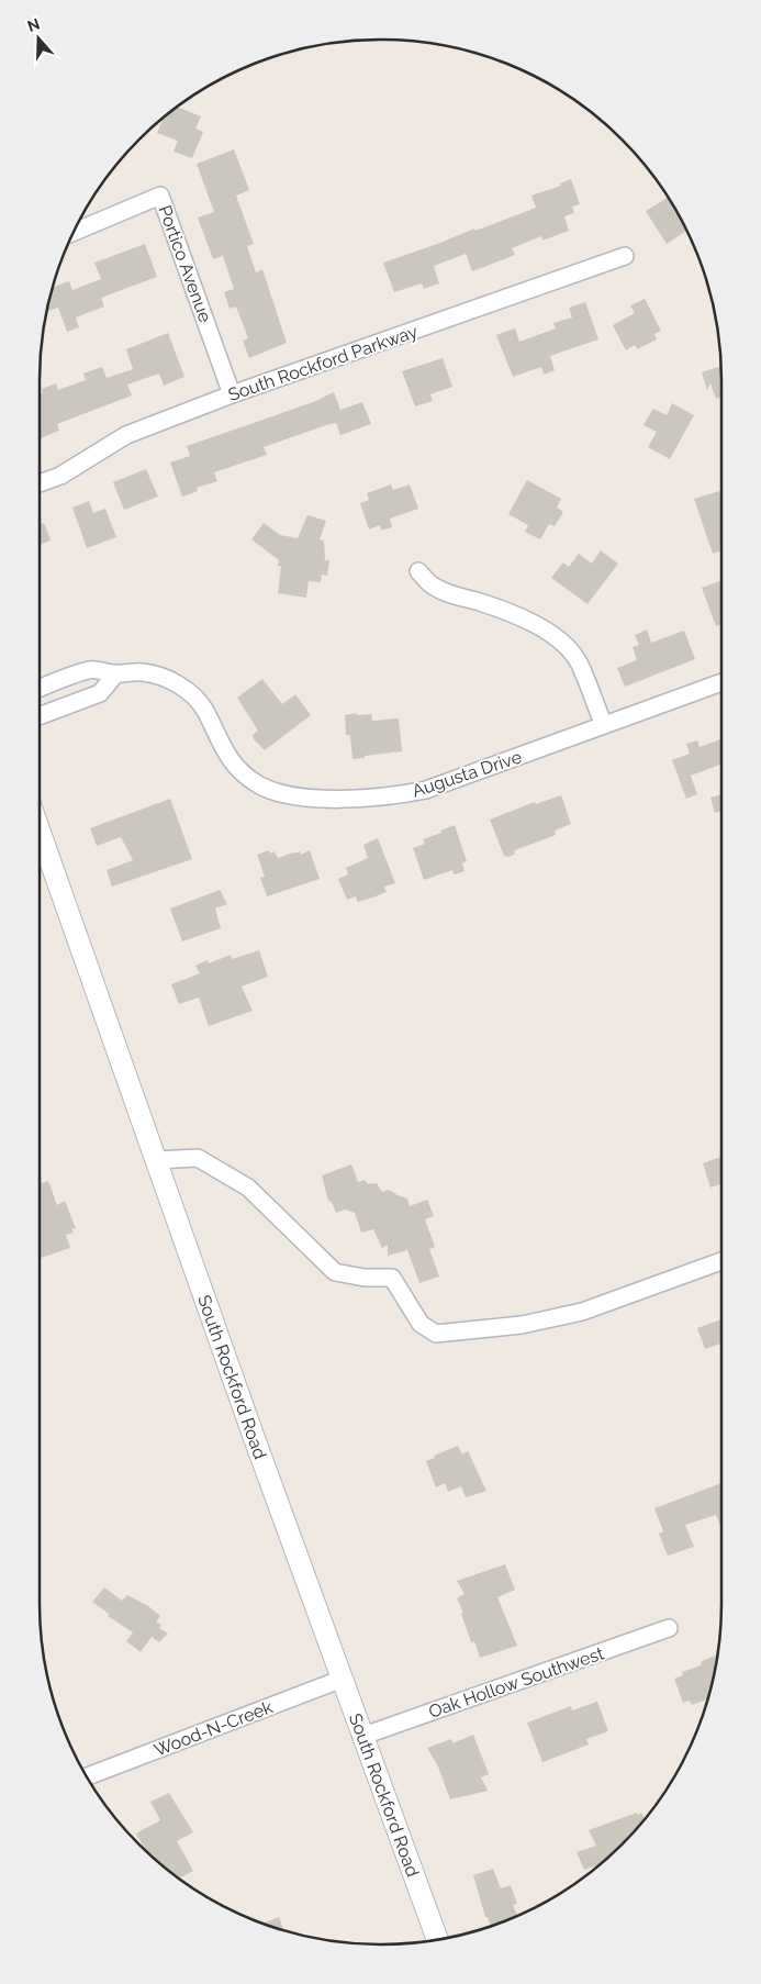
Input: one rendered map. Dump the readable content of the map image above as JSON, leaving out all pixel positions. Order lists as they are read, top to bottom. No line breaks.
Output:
{"streets":{"street":["Portico Avenue","South Rockford Parkway","Augusta Drive","South Rockford Road","Oak Hollow Southwest","Wood-N-Creek"]},"crossings":[["Portico Avenue","South Rockford Parkway"],["South Rockford Road","Oak Hollow Southwest"],["South Rockford Road","Wood-N-Creek"]],"north":"top"}
